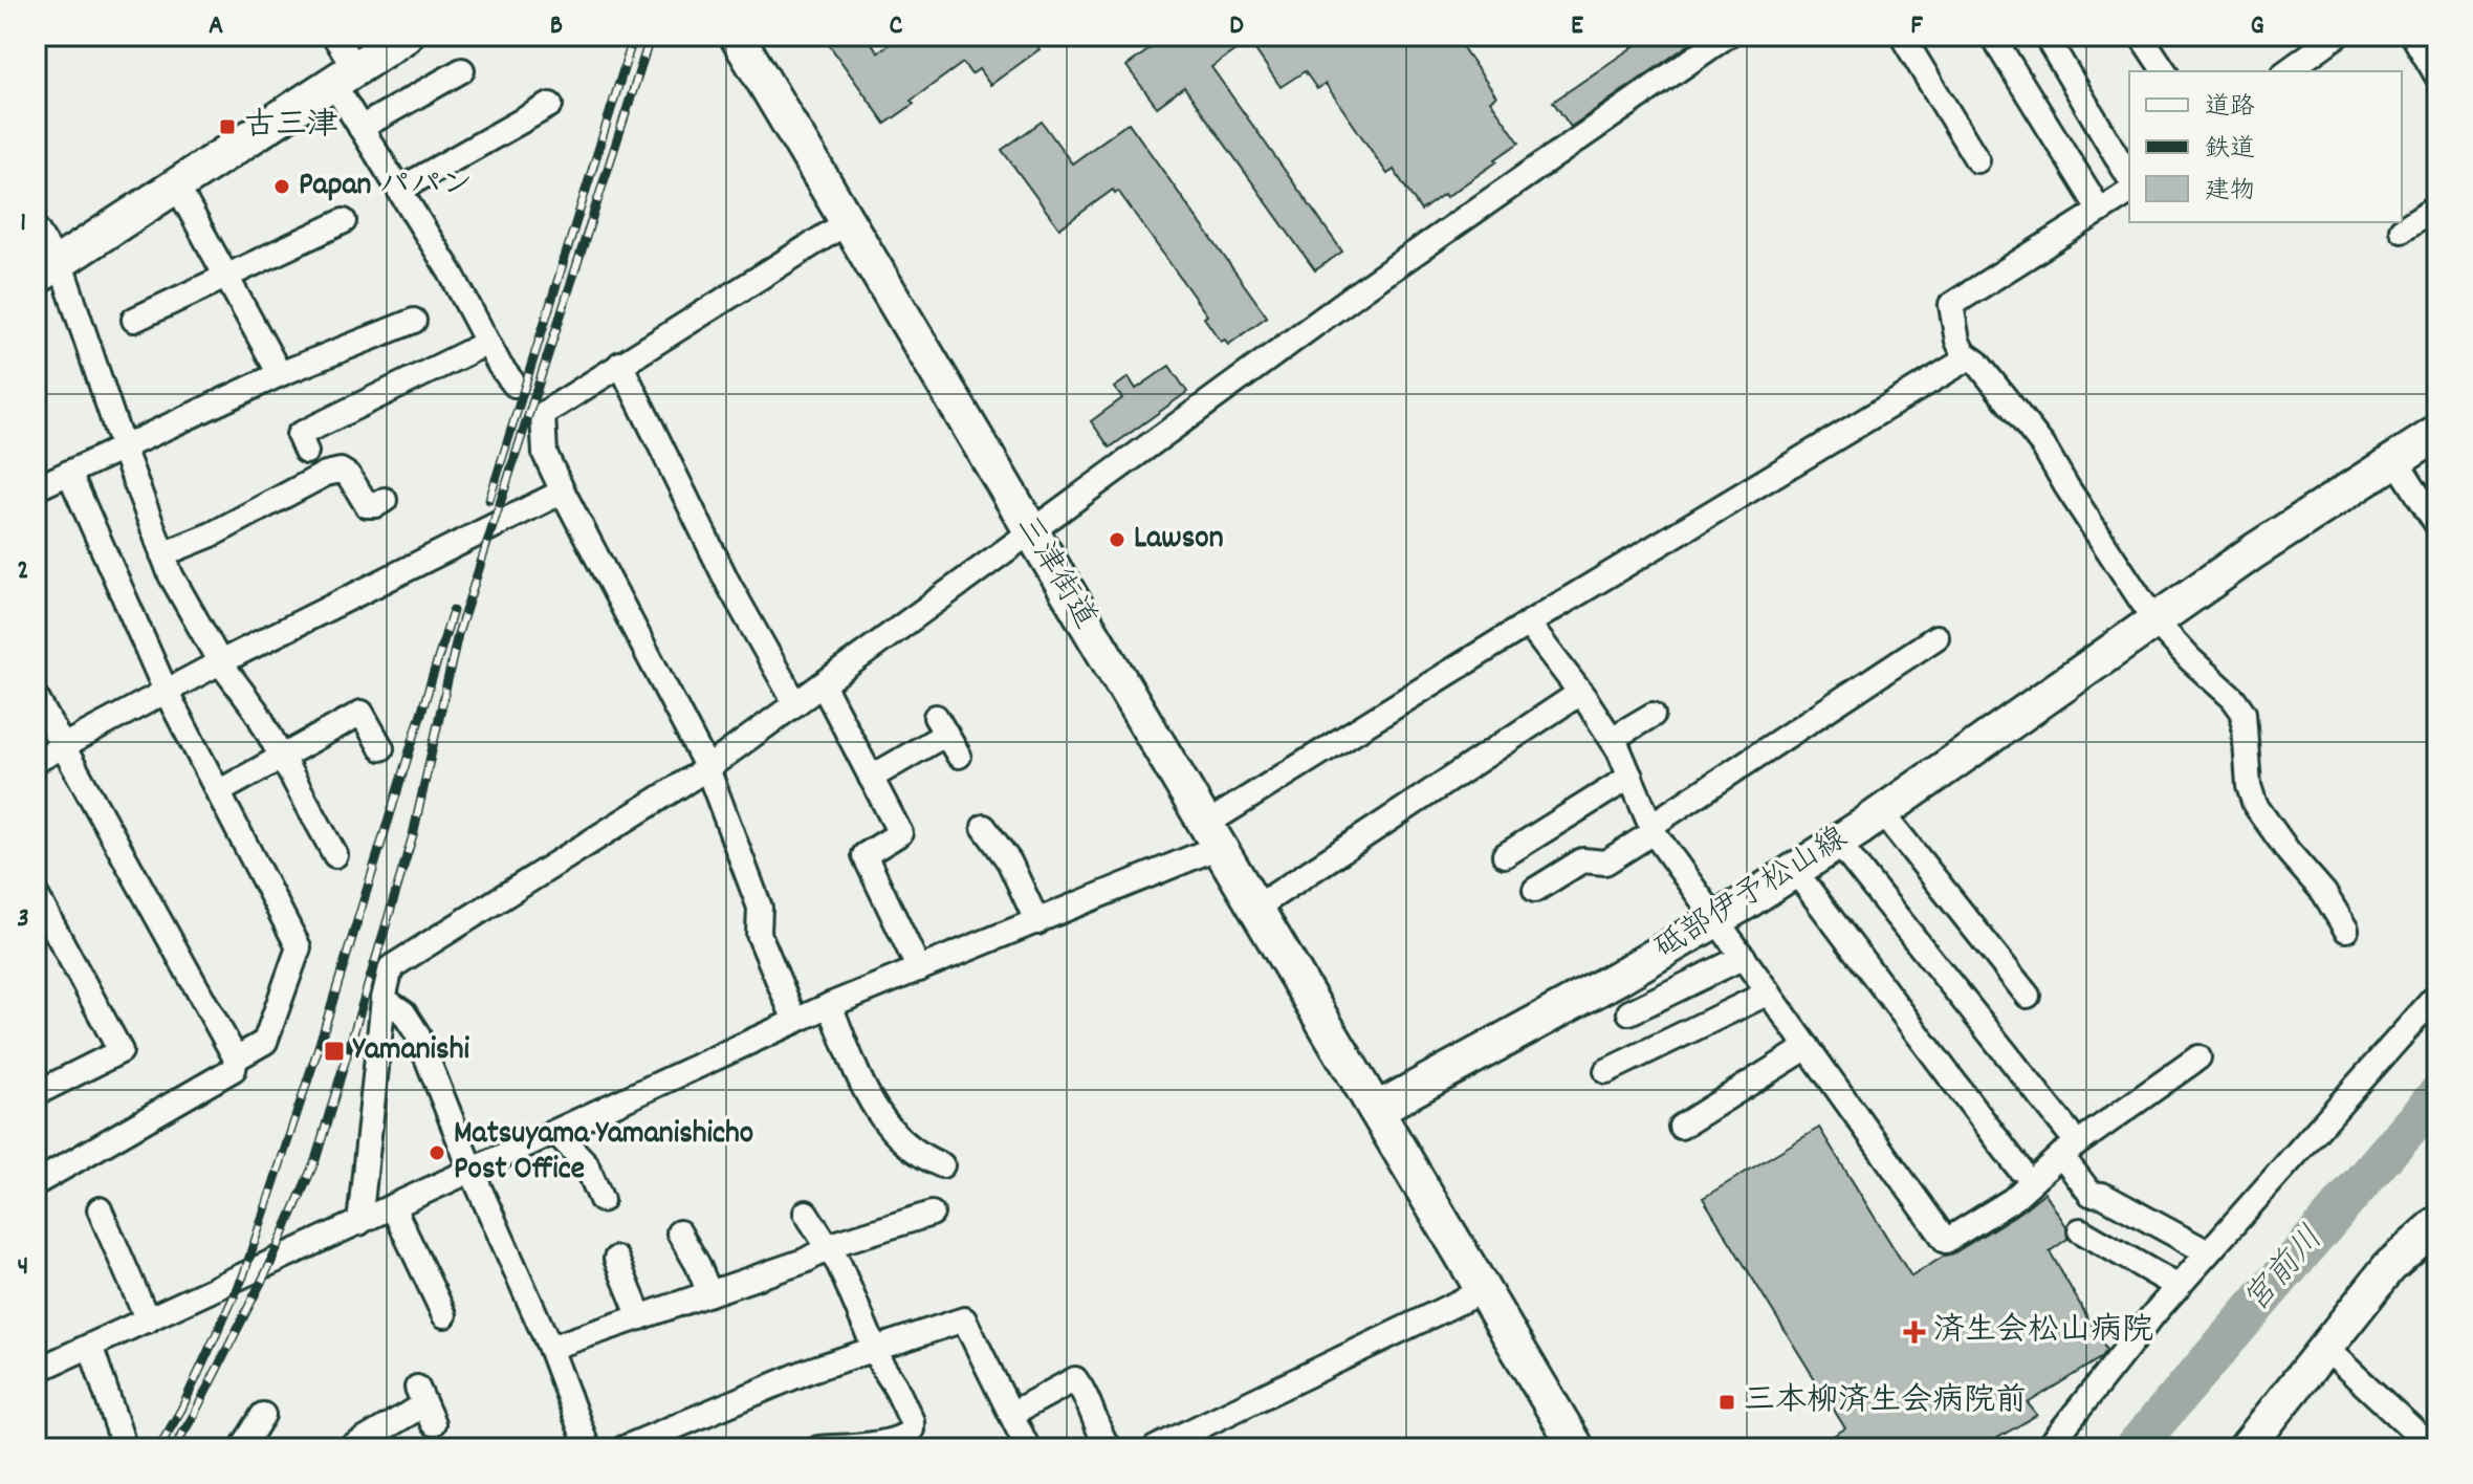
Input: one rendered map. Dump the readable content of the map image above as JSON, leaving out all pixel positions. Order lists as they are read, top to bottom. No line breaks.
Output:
{"streets":{"main road":["三津街道","砥部伊予松山線"]},"crossings":[["三津街道","砥部伊予松山線"]],"water":["宮前川"],"places":{"transit":["古三津","Yamanishi","三本柳済生会病院前"],"other":["Papan パパン","Lawson","Matsuyama Yamanishicho Post Office"],"health":["済生会松山病院"]},"legend":["道路","鉄道","建物"],"grid":{"columns":["A","B","C","D","E","F","G"],"rows":["1","2","3","4"]}}
